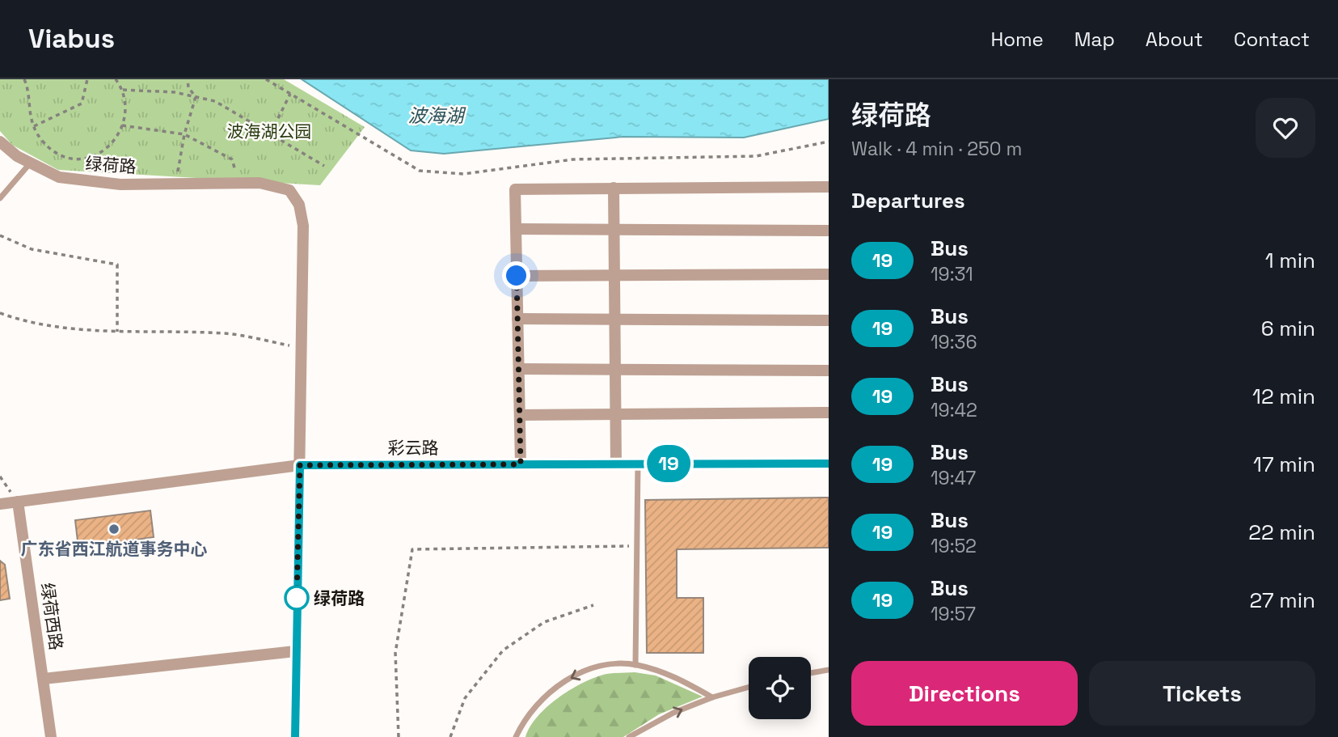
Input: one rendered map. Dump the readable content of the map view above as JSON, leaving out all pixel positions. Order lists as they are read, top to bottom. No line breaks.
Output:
{"streets":{"street":["绿荷路","彩云路","绿荷西路"]},"crossings":[["绿荷路","彩云路"],["彩云路","绿荷西路"]],"water":["波海湖"],"parks":["波海湖公园"],"places":["广东省西江航道事务中心","绿荷路"],"lines":["bus line 19"],"page":{"header":"Viabus","nav":["Home","Map","About","Contact"],"on_map":"19","heading":[["绿荷路","Walk · 4 min · 250 m"],"Departures"],"list":[{"mark":"19","name":"Bus","note":"19:31","value":"1 min"},{"mark":"19","name":"Bus","note":"19:36","value":"6 min"},{"mark":"19","name":"Bus","note":"19:42","value":"12 min"},{"mark":"19","name":"Bus","note":"19:47","value":"17 min"},{"mark":"19","name":"Bus","note":"19:52","value":"22 min"},{"mark":"19","name":"Bus","note":"19:57","value":"27 min"}],"buttons":["Directions","Tickets"]}}
